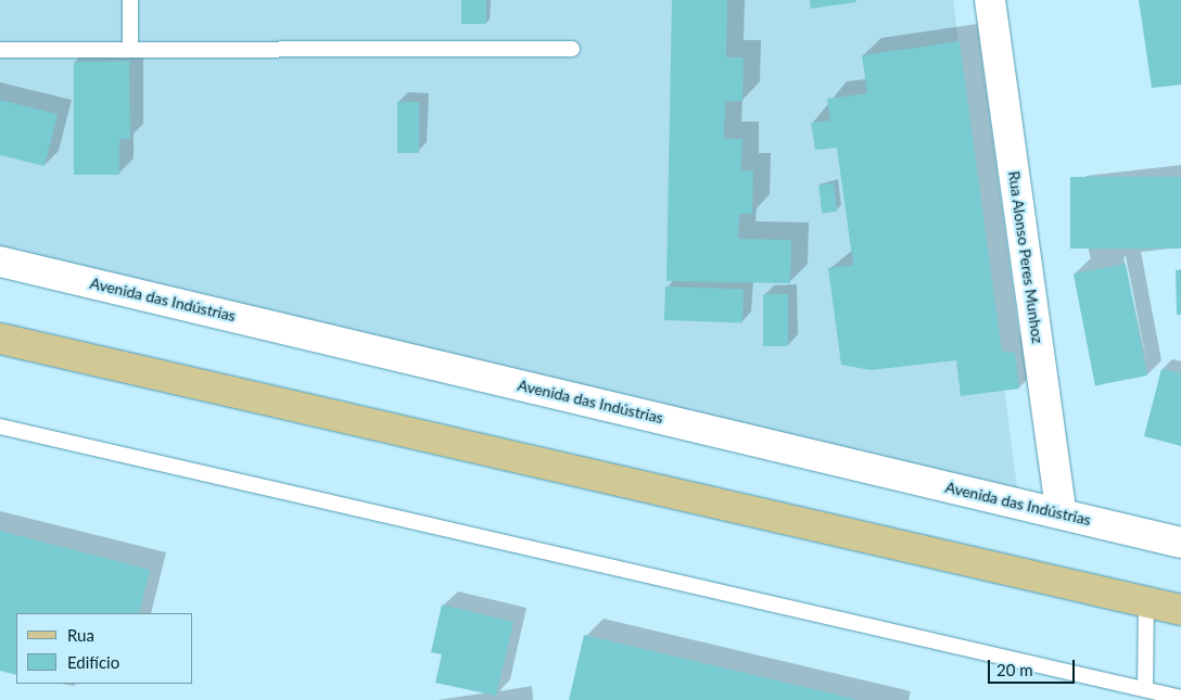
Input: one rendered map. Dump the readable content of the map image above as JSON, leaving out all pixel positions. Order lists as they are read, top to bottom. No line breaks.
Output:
{"streets":{"street":["Rua Alonso Peres Munhoz","Avenida das Indústrias"]},"crossings":[["Rua Alonso Peres Munhoz","Avenida das Indústrias"]],"legend":["Rua","Edifício"],"scale_bar":"20 m"}
